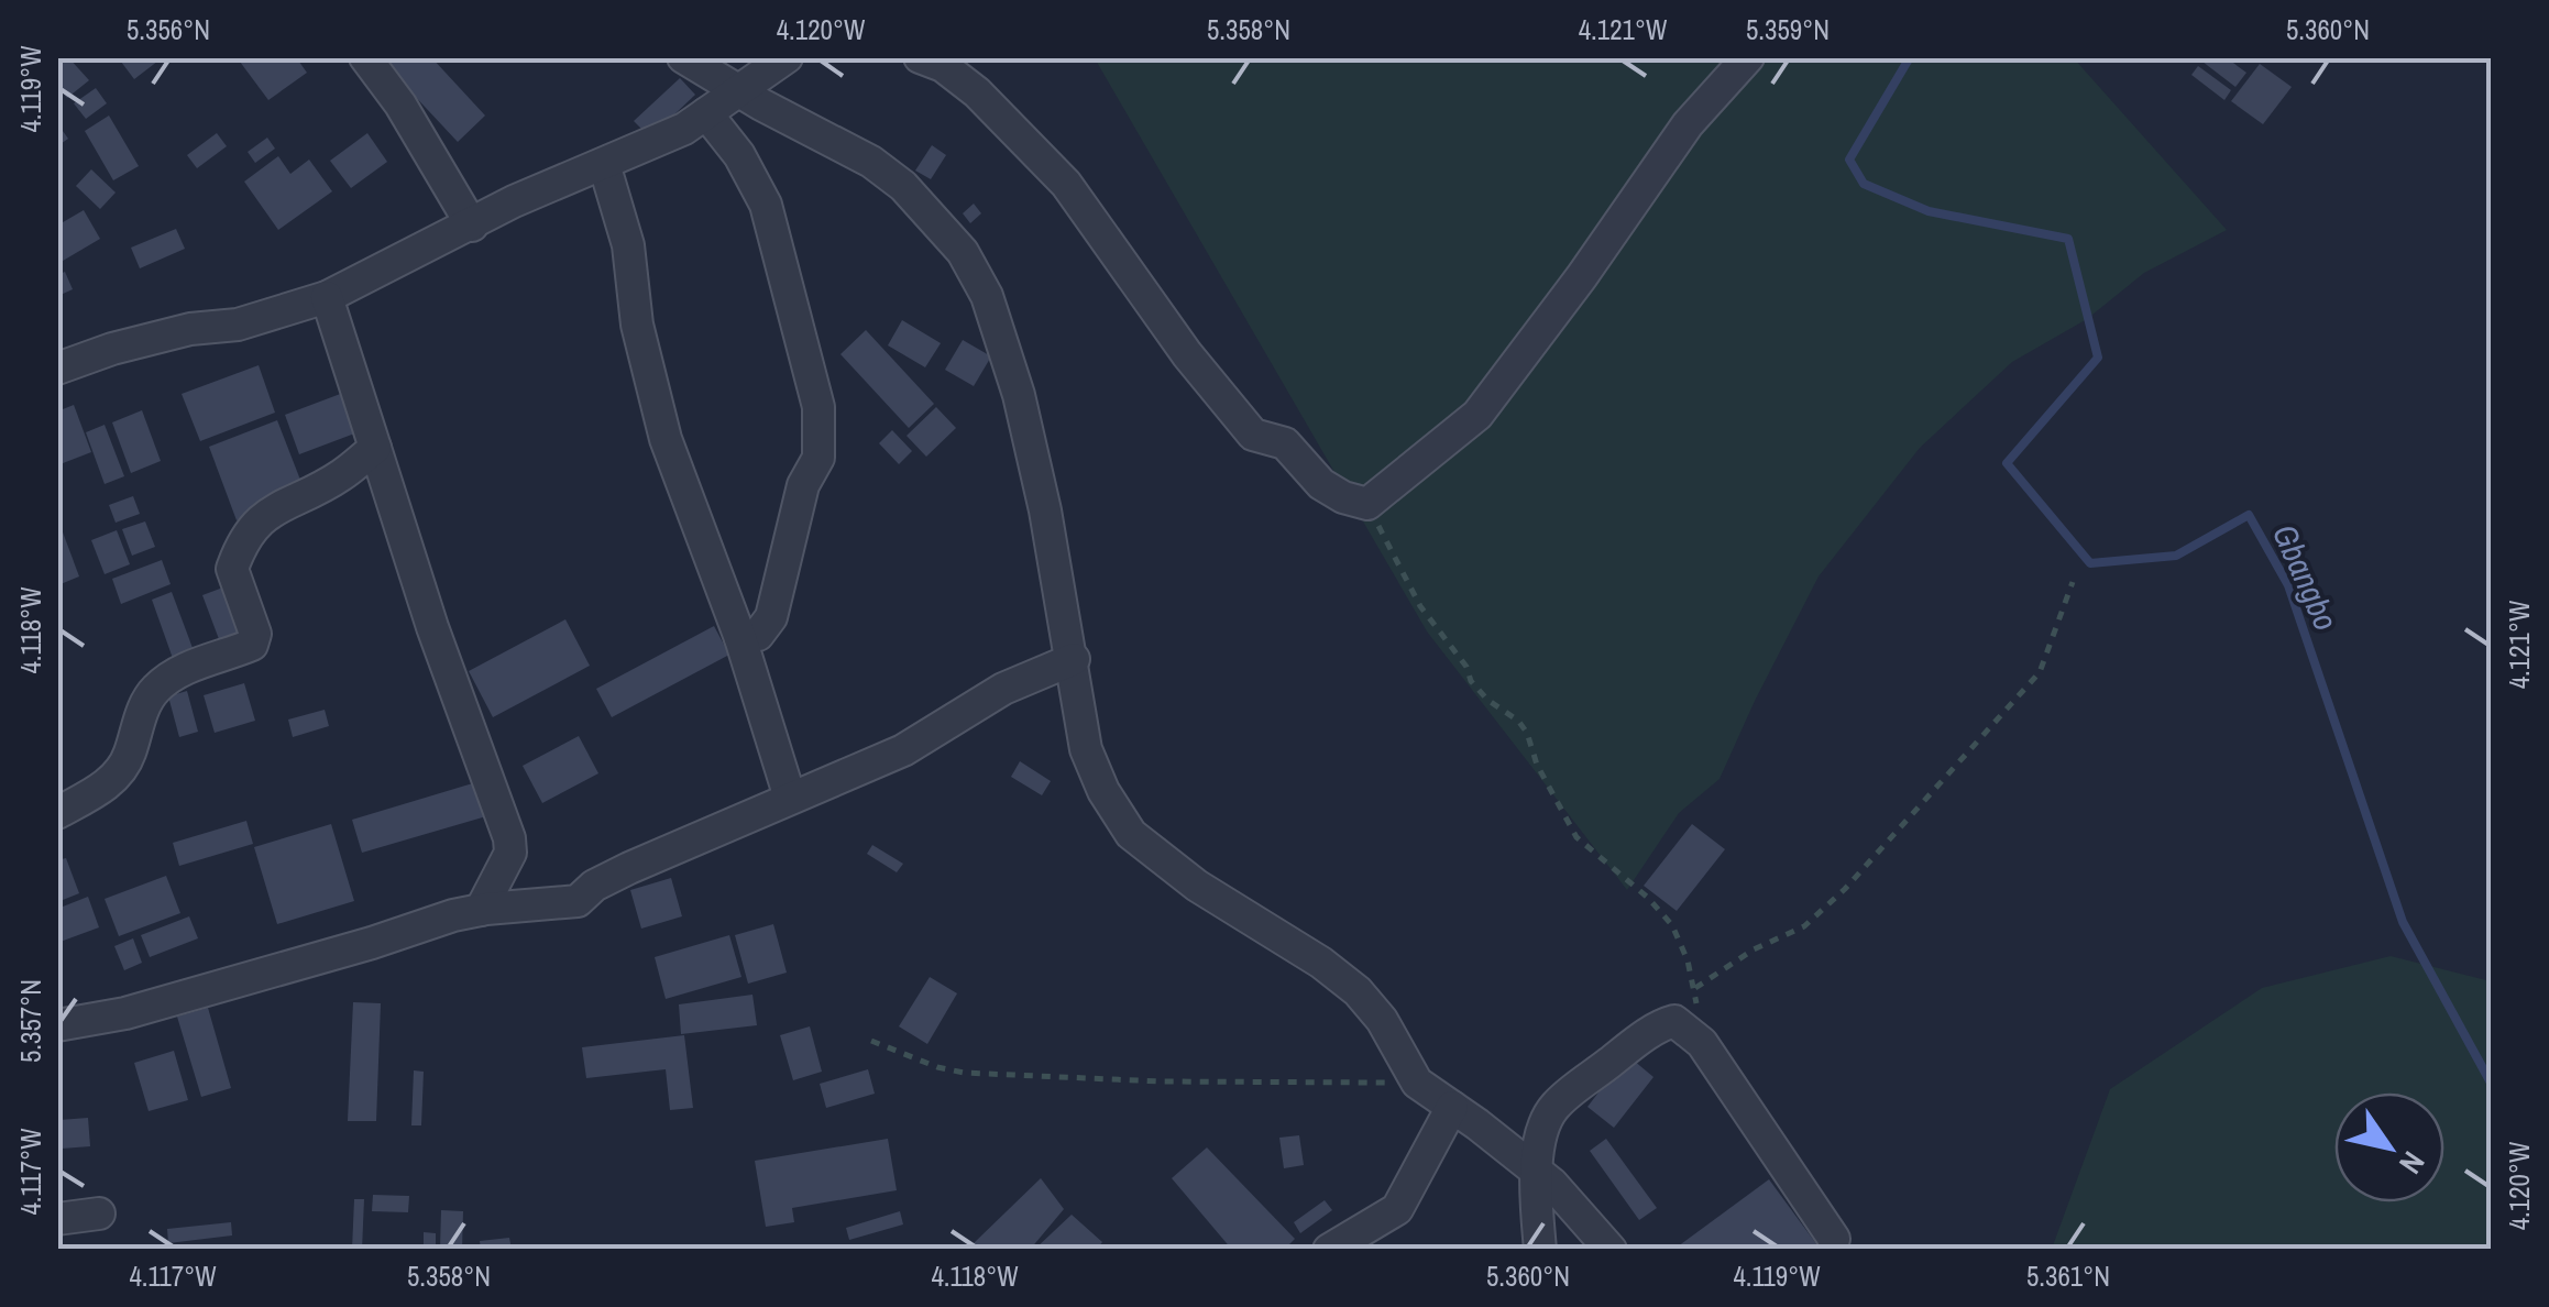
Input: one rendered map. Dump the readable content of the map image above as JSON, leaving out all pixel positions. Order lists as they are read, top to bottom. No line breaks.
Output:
{"water":["Gbangbo"],"north":"bottom right","coordinates":["5.356°N","4.120°W","5.358°N","4.121°W","5.359°N","5.360°N","4.119°W","4.118°W","5.357°N","4.117°W","5.361°N"]}
